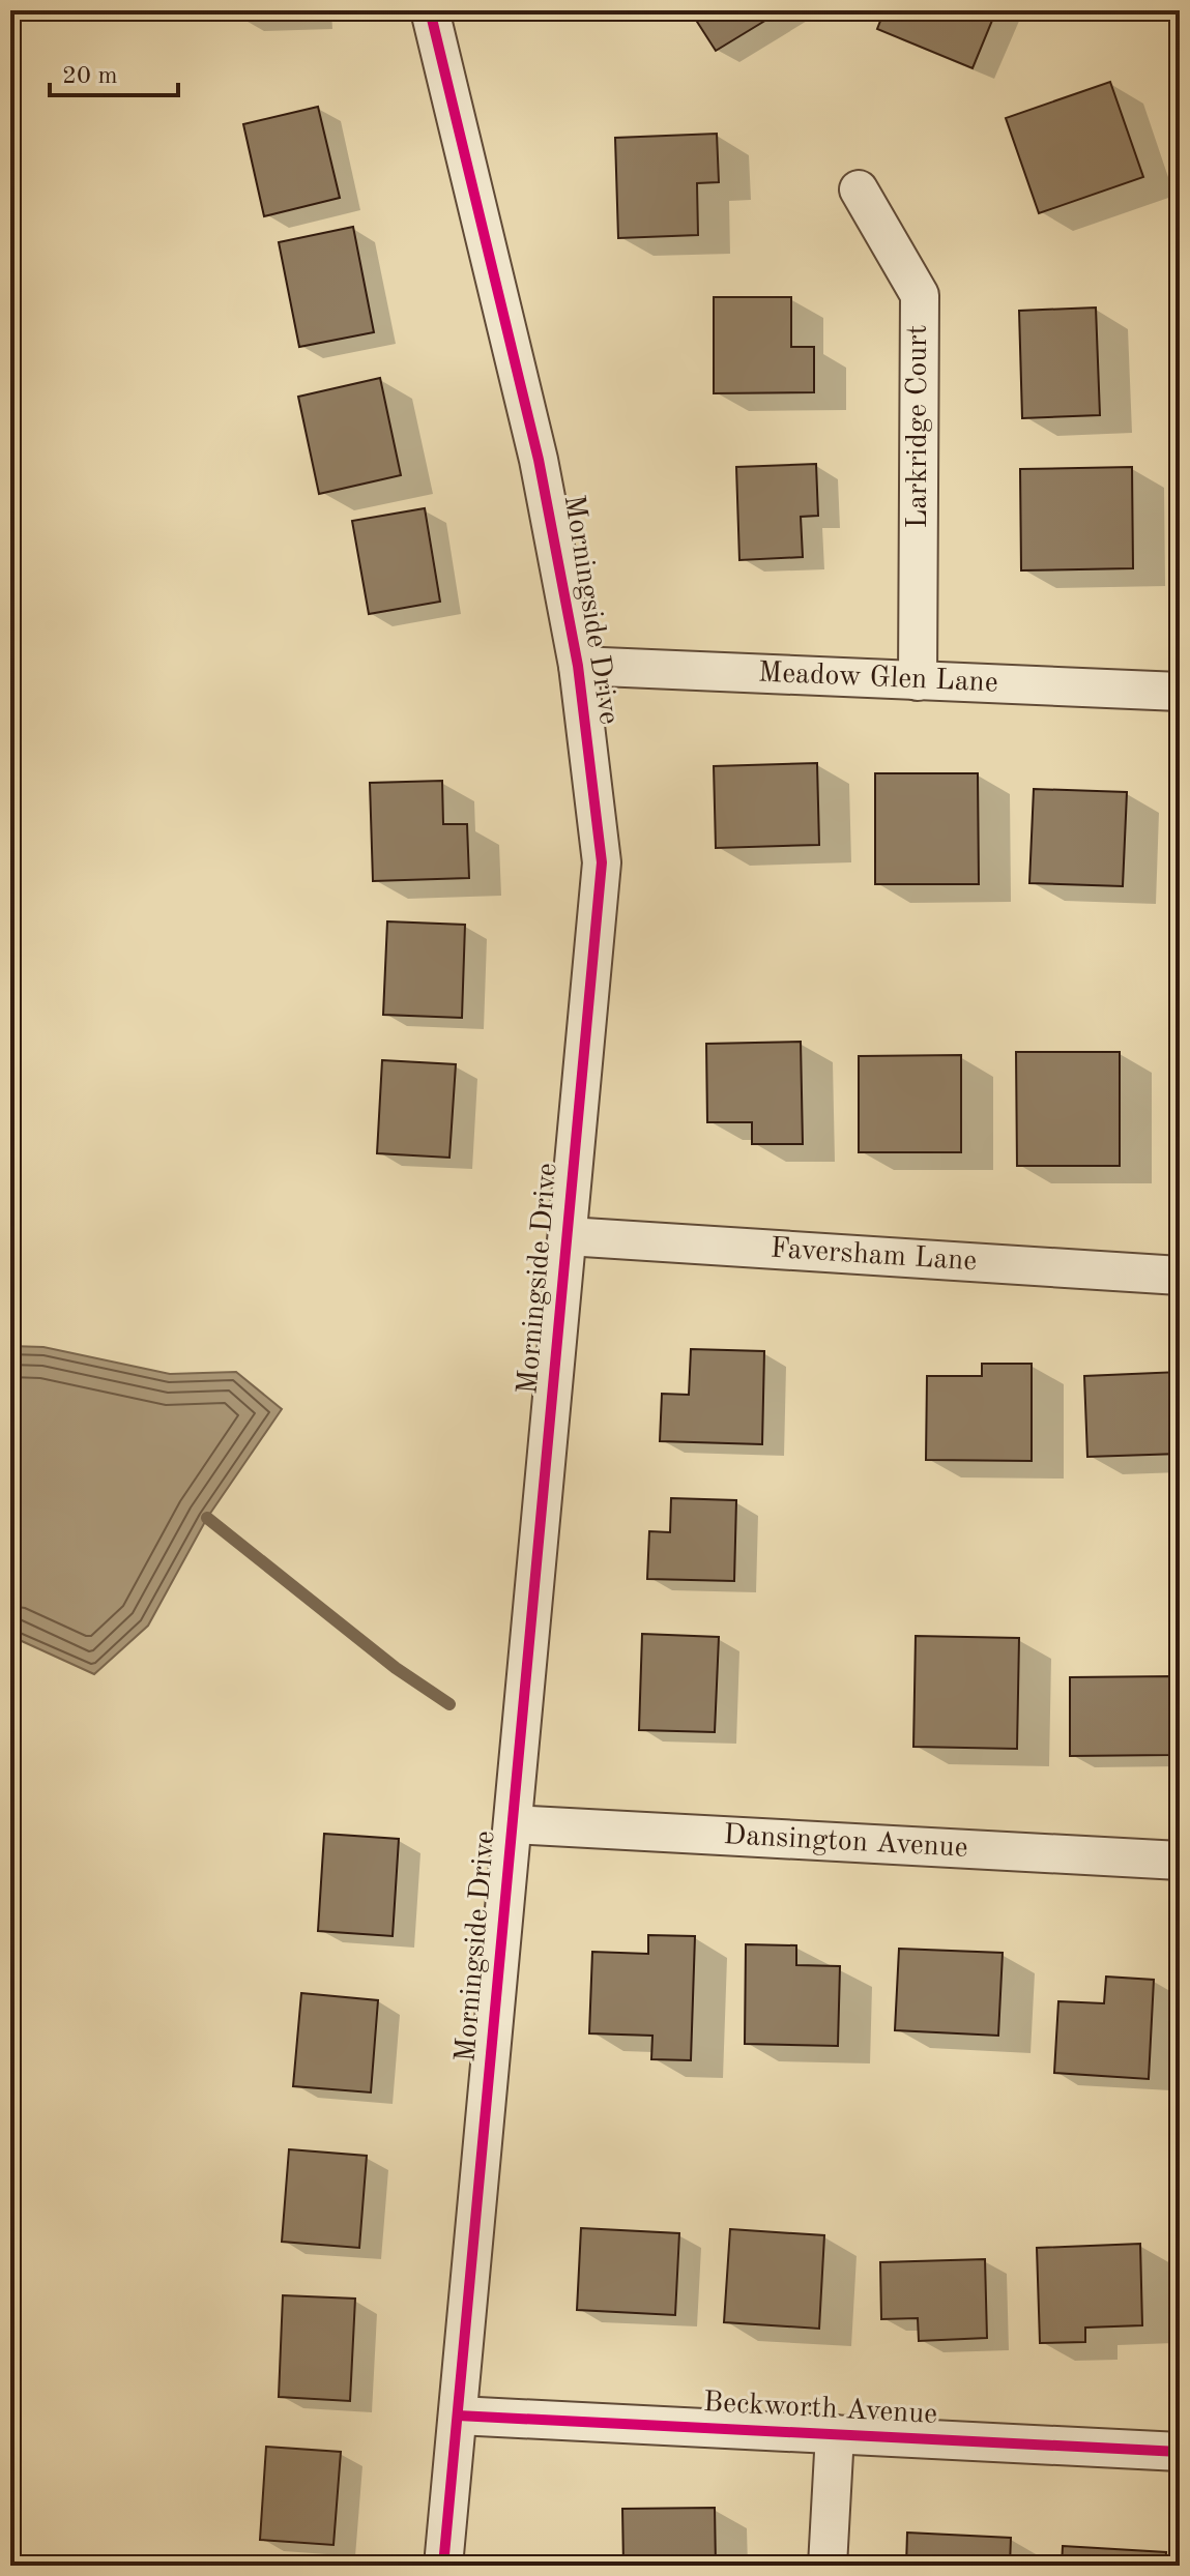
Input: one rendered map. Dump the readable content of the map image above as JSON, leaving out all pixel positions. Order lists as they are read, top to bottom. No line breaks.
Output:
{"streets":{"street":["Larkridge Court","Morningside Drive","Meadow Glen Lane","Faversham Lane","Dansington Avenue","Beckworth Avenue"]},"crossings":[["Larkridge Court","Meadow Glen Lane"],["Morningside Drive","Meadow Glen Lane"],["Morningside Drive","Faversham Lane"],["Morningside Drive","Dansington Avenue"],["Morningside Drive","Beckworth Avenue"]],"scale_bar":"20 m"}
